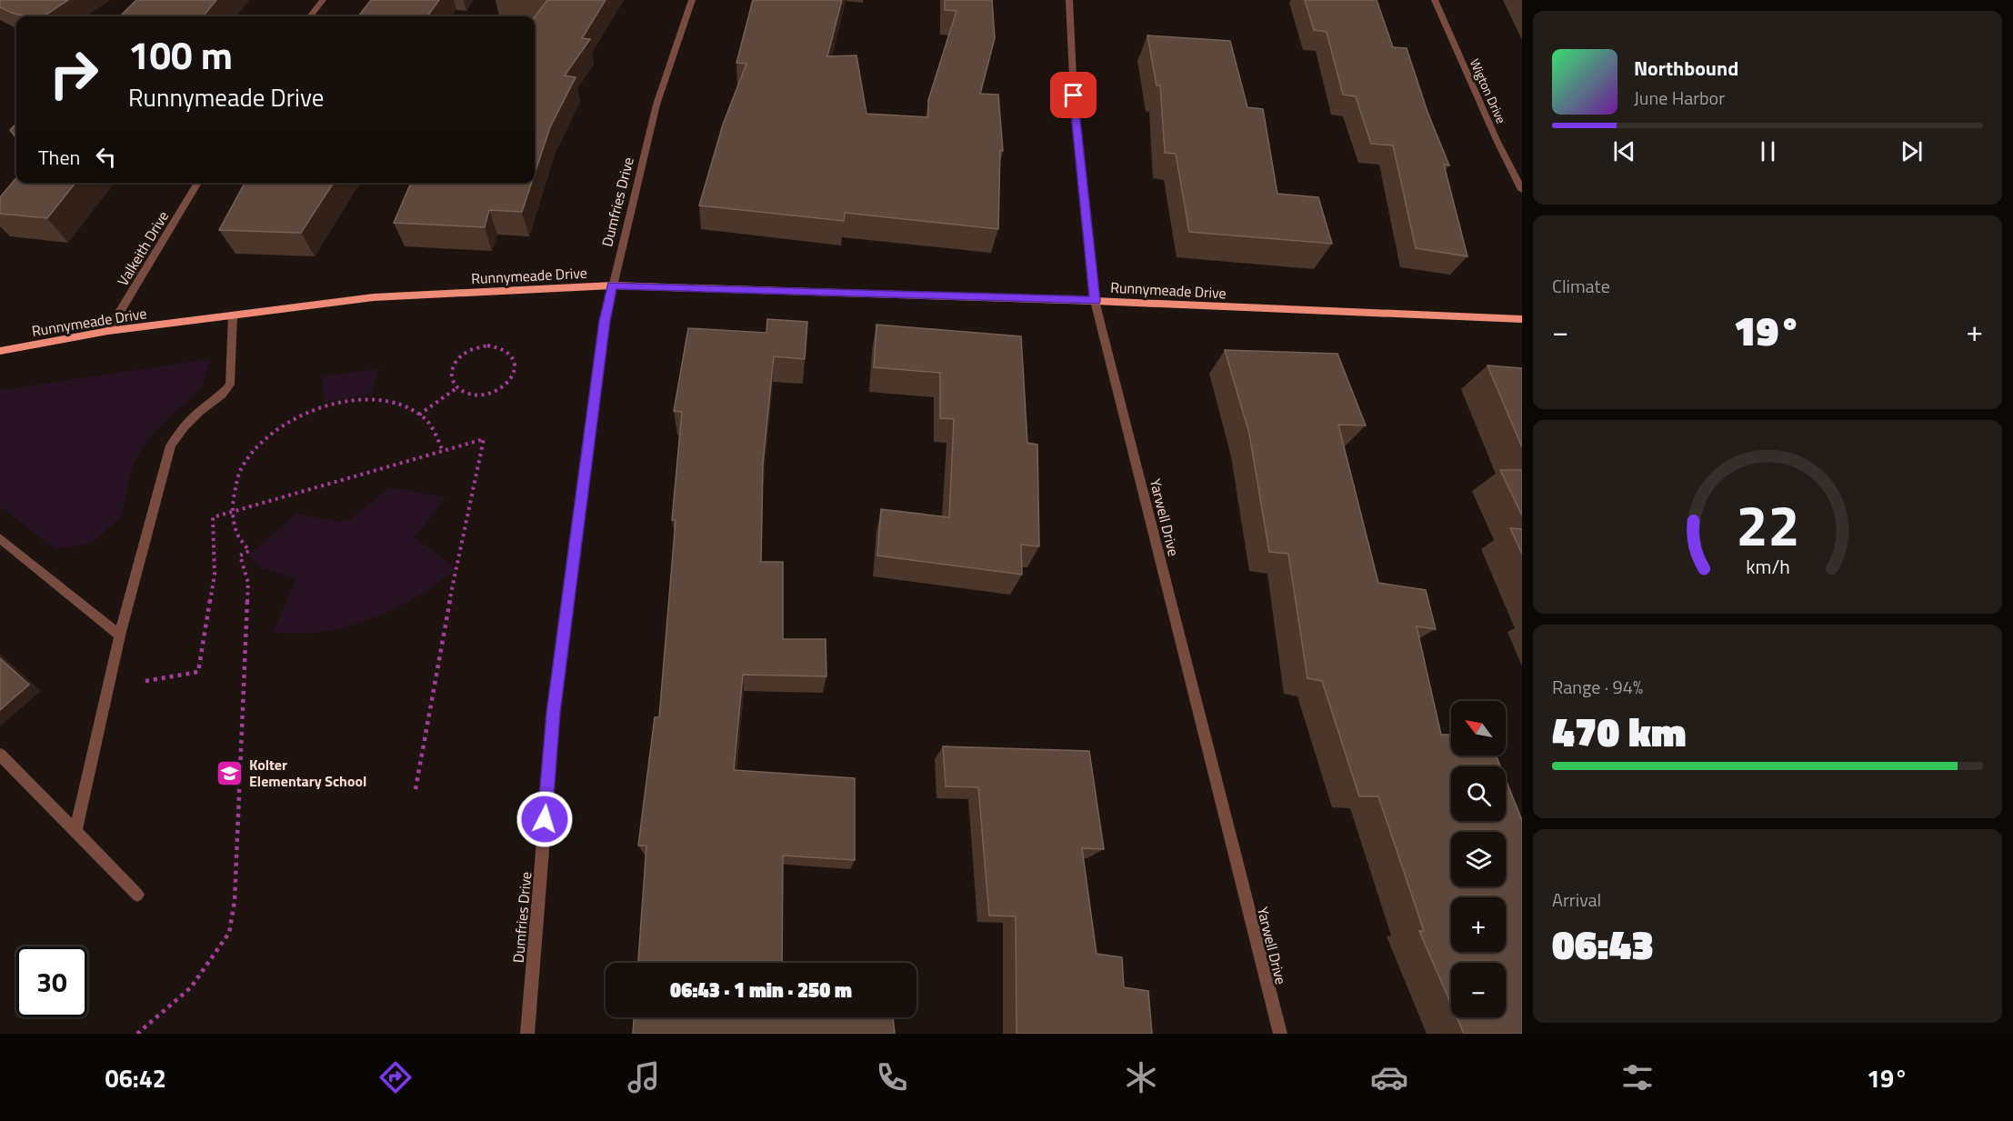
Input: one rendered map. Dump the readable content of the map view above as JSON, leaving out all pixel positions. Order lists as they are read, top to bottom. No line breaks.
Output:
{"streets":{"street":["Wigton Drive","Dumfries Drive","Valkeith Drive","Runnymeade Drive","Yarwell Drive"]},"crossings":[["Dumfries Drive","Runnymeade Drive"],["Valkeith Drive","Runnymeade Drive"],["Runnymeade Drive","Yarwell Drive"]],"places":{"school or university":["Kolter Elementary School"]},"north":"top left","page":{"turn":["100 m","Runnymeade Drive"],"song":["Northbound","June Harbor"],"then":"Then","tile":["Climate",["Range · 94%","470 km"],["Arrival","06:43"]],"heat":["−","19°","+"],"map_buttons":["+","−"],"limit":"30","trip":"06:43 · 1 min · 250 m","tabs":["06:42","19°"],"gauge":["22","km/h"]}}
